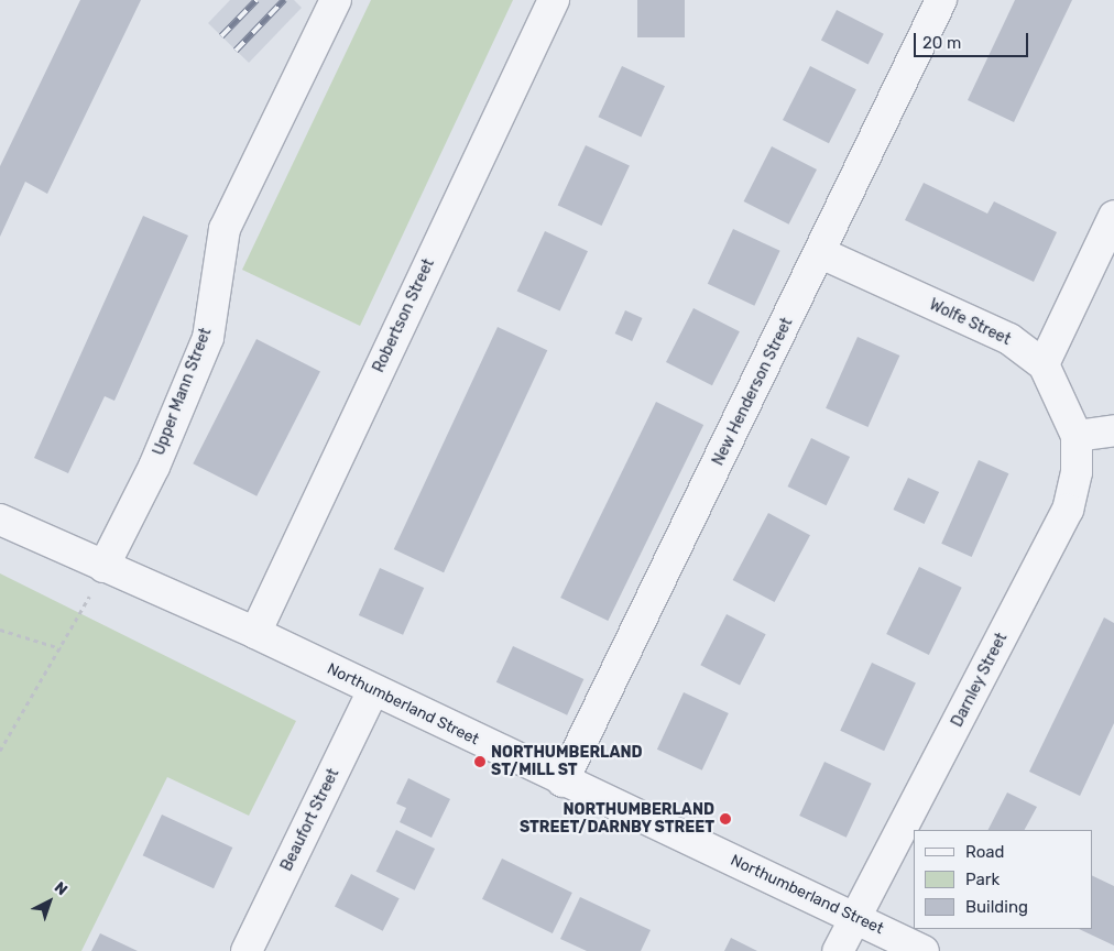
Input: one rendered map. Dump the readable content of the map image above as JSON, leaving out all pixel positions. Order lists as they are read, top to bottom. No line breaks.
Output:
{"streets":{"street":["Robertson Street","Wolfe Street","Upper Mann Street","New Henderson Street","Darnley Street","Northumberland Street","Beaufort Street"]},"crossings":[["Robertson Street","Northumberland Street"],["Wolfe Street","New Henderson Street"],["Wolfe Street","Darnley Street"],["Upper Mann Street","Northumberland Street"],["New Henderson Street","Northumberland Street"],["Darnley Street","Northumberland Street"],["Northumberland Street","Beaufort Street"]],"places":["NORTHUMBERLAND ST/MILL ST","NORTHUMBERLAND STREET/DARNBY STREET"],"legend":["Road","Park","Building"],"scale_bar":"20 m","north":"top right"}
